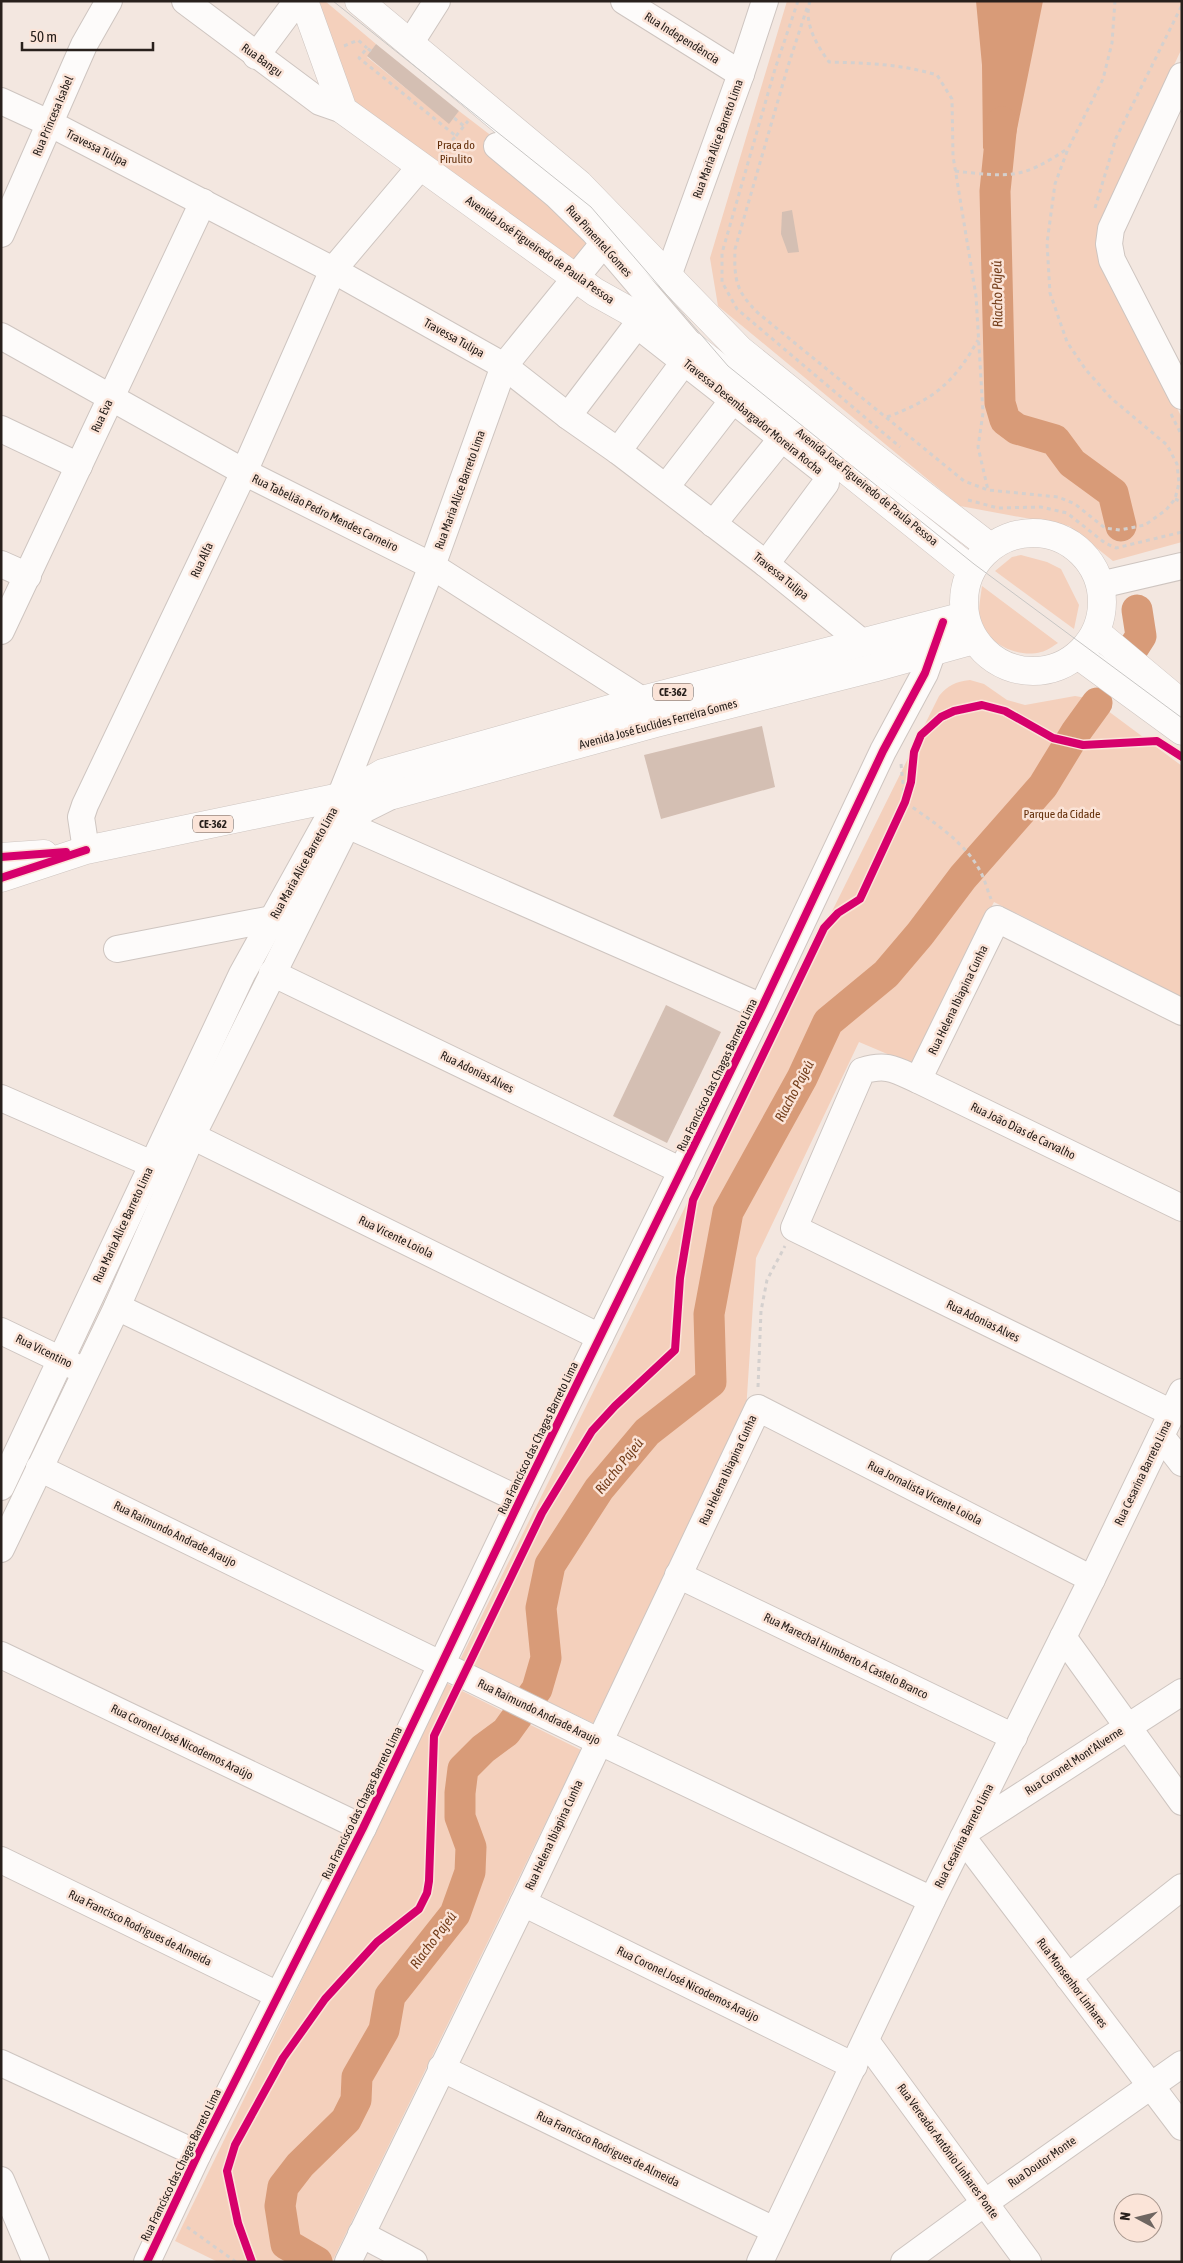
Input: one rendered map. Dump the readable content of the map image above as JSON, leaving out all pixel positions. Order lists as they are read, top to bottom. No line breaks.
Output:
{"streets":{"main road":["Avenida José Figueiredo de Paula Pessoa","CE-362","Avenida José Euclides Ferreira Gomes"],"street":["Rua Independência","Rua Bangu","Rua Princesa Isabel","Rua Maria Alice Barreto Lima","Travessa Tulipa","Rua Pimentel Gomes","Rua Eva","Travessa Desembargador Moreira Rocha","Rua Tabelião Pedro Mendes Carneiro","Rua Alfa","Rua Helena Ibiapina Cunha","Rua Adonias Alves","Rua Francisco das Chagas Barreto Lima","Rua João Dias de Carvalho","Rua Vicente Loiola","Rua Vicentino","Rua Cesarina Barreto Lima","Rua Jornalista Vicente Loiola","Rua Raimundo Andrade Araujo","Rua Marechal Humberto A Castelo Branco","Rua Coronel José Nicodemos Araújo","Rua Coronel Mont'Alverne","Rua Francisco Rodrigues de Almeida","Rua Monsenhor Linhares","Rua Vereador Antônio Linhares Ponte","Rua Doutor Monte"]},"crossings":[["Rua Independência","Rua Maria Alice Barreto Lima"],["Rua Bangu","Avenida José Figueiredo de Paula Pessoa"],["Rua Princesa Isabel","Travessa Tulipa"],["Rua Maria Alice Barreto Lima","Travessa Tulipa"],["Rua Maria Alice Barreto Lima","Rua Pimentel Gomes"],["Rua Maria Alice Barreto Lima","Avenida José Figueiredo de Paula Pessoa"],["Rua Maria Alice Barreto Lima","Travessa Desembargador Moreira Rocha"],["Rua Maria Alice Barreto Lima","Rua Tabelião Pedro Mendes Carneiro"],["Rua Maria Alice Barreto Lima","Avenida José Euclides Ferreira Gomes"],["Rua Maria Alice Barreto Lima","Rua Adonias Alves"],["Rua Maria Alice Barreto Lima","Rua Vicente Loiola"],["Rua Maria Alice Barreto Lima","Rua Vicentino"],["Rua Maria Alice Barreto Lima","Rua Raimundo Andrade Araujo"],["Travessa Tulipa","Rua Eva"],["Travessa Tulipa","Travessa Desembargador Moreira Rocha"],["Travessa Tulipa","Rua Alfa"],["Travessa Tulipa","Avenida José Euclides Ferreira Gomes"],["Rua Pimentel Gomes","Avenida José Figueiredo de Paula Pessoa"],["Rua Pimentel Gomes","Travessa Desembargador Moreira Rocha"],["Avenida José Figueiredo de Paula Pessoa","Travessa Desembargador Moreira Rocha"],["Avenida José Figueiredo de Paula Pessoa","Rua Alfa"],["Avenida José Figueiredo de Paula Pessoa","Avenida José Euclides Ferreira Gomes"],["Rua Eva","Rua Tabelião Pedro Mendes Carneiro"],["Rua Tabelião Pedro Mendes Carneiro","Rua Alfa"],["Rua Tabelião Pedro Mendes Carneiro","Avenida José Euclides Ferreira Gomes"],["Rua Alfa","Avenida José Euclides Ferreira Gomes"],["Avenida José Euclides Ferreira Gomes","Rua Francisco das Chagas Barreto Lima"],["Rua Helena Ibiapina Cunha","Rua João Dias de Carvalho"],["Rua Helena Ibiapina Cunha","Rua Jornalista Vicente Loiola"],["Rua Helena Ibiapina Cunha","Rua Raimundo Andrade Araujo"],["Rua Helena Ibiapina Cunha","Rua Marechal Humberto A Castelo Branco"],["Rua Helena Ibiapina Cunha","Rua Coronel José Nicodemos Araújo"],["Rua Helena Ibiapina Cunha","Rua Francisco Rodrigues de Almeida"],["Rua Adonias Alves","Rua Francisco das Chagas Barreto Lima"],["Rua Adonias Alves","Rua João Dias de Carvalho"],["Rua Adonias Alves","Rua Cesarina Barreto Lima"],["Rua Francisco das Chagas Barreto Lima","Rua Vicente Loiola"],["Rua Francisco das Chagas Barreto Lima","Rua Raimundo Andrade Araujo"],["Rua Francisco das Chagas Barreto Lima","Rua Coronel José Nicodemos Araújo"],["Rua Francisco das Chagas Barreto Lima","Rua Francisco Rodrigues de Almeida"],["Rua Cesarina Barreto Lima","Rua Jornalista Vicente Loiola"],["Rua Cesarina Barreto Lima","Rua Raimundo Andrade Araujo"],["Rua Cesarina Barreto Lima","Rua Marechal Humberto A Castelo Branco"],["Rua Cesarina Barreto Lima","Rua Coronel José Nicodemos Araújo"],["Rua Cesarina Barreto Lima","Rua Coronel Mont'Alverne"],["Rua Cesarina Barreto Lima","Rua Francisco Rodrigues de Almeida"],["Rua Cesarina Barreto Lima","Rua Monsenhor Linhares"],["Rua Cesarina Barreto Lima","Rua Vereador Antônio Linhares Ponte"],["Rua Coronel Mont'Alverne","Rua Monsenhor Linhares"],["Rua Monsenhor Linhares","Rua Doutor Monte"],["Rua Vereador Antônio Linhares Ponte","Rua Doutor Monte"]],"water":["Riacho Pajeú"],"parks":["Praça do Pirulito","Parque da Cidade"],"scale_bar":"50 m","north":"left"}
